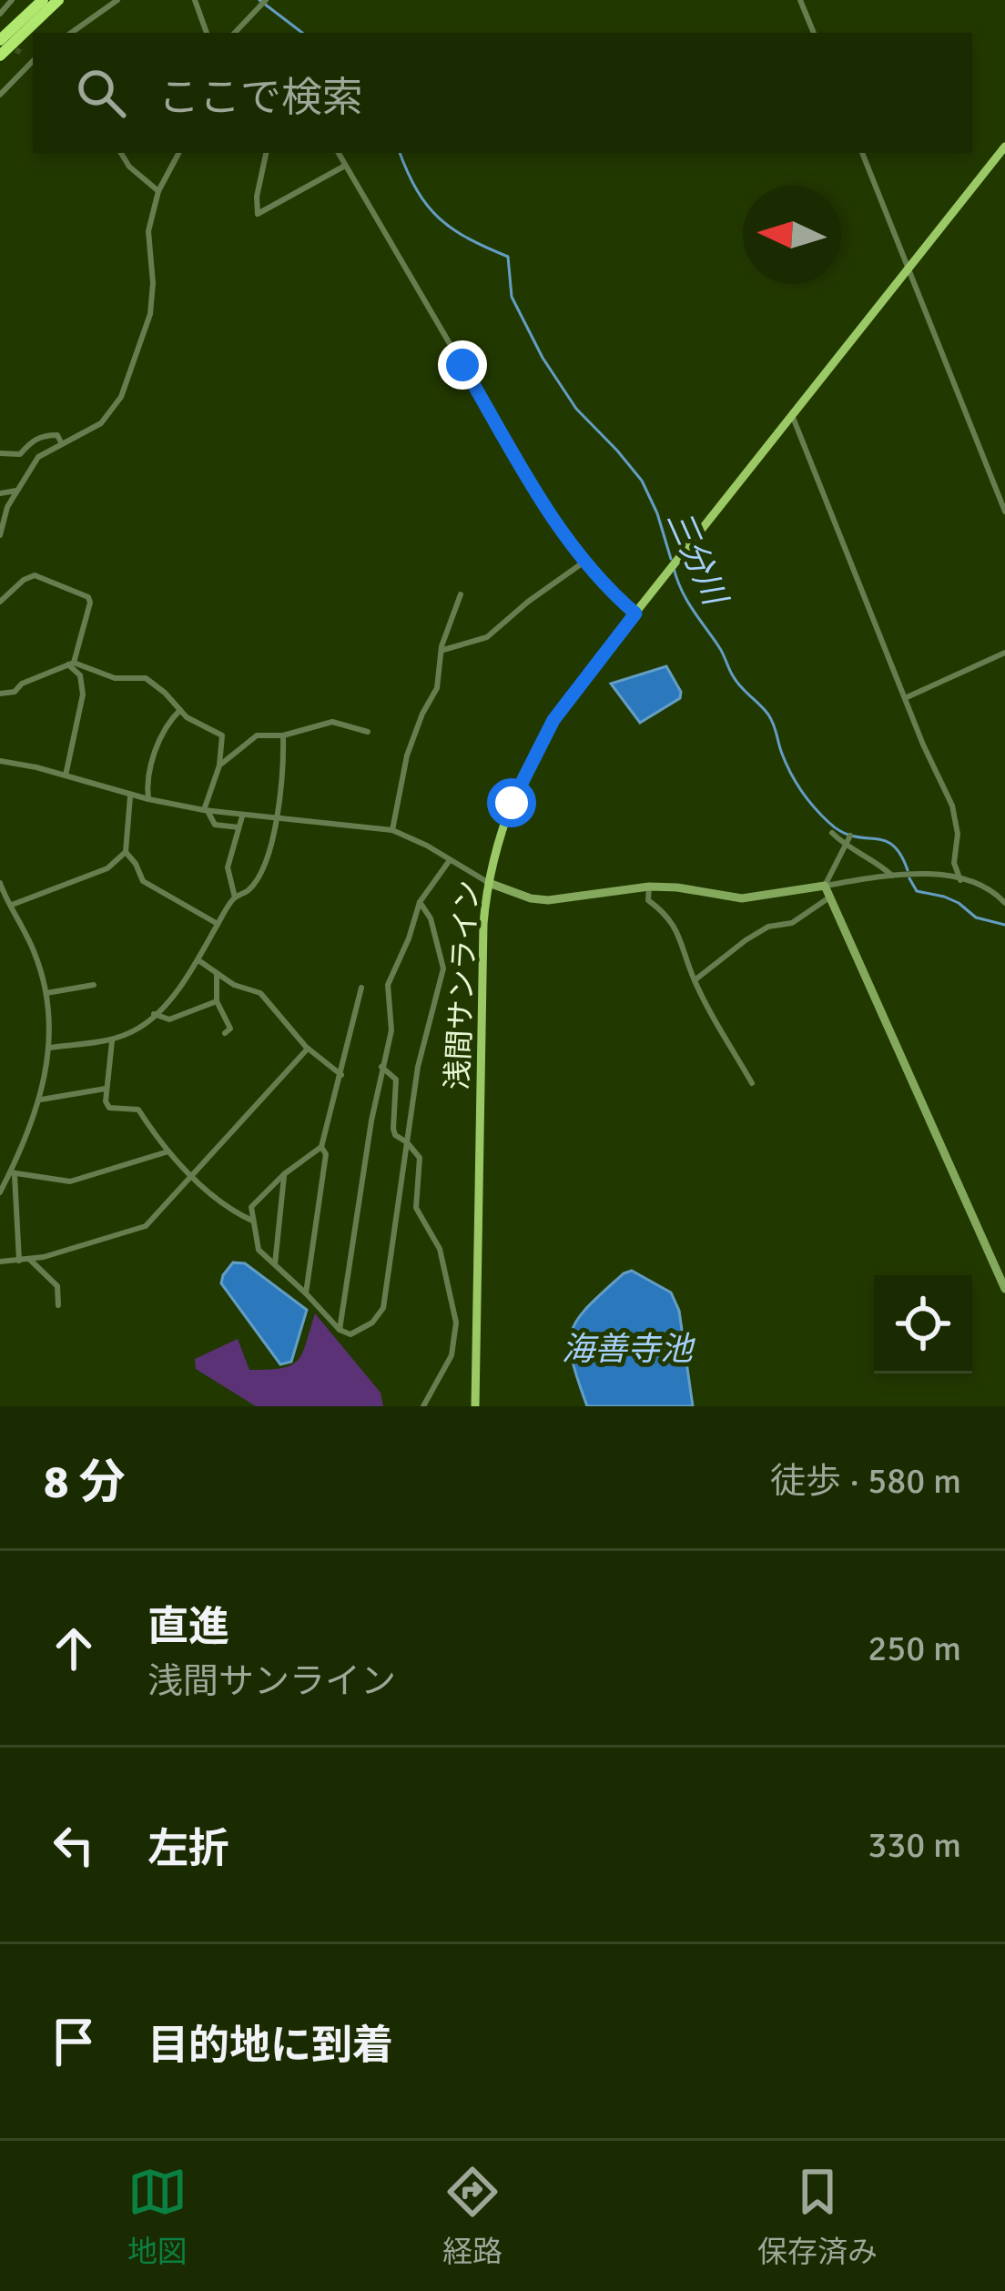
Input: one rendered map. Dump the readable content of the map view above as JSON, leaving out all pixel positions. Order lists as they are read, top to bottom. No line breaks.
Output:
{"streets":{"main road":["浅間サンライン"]},"water":["三分川","海善寺池"],"north":"left","page":{"search":"ここで検索","heading":["8 分","徒歩 · 580 m"],"list":[["直進","浅間サンライン","250 m"],["左折","330 m"],"目的地に到着"],"nav":["地図","経路","保存済み"]}}
